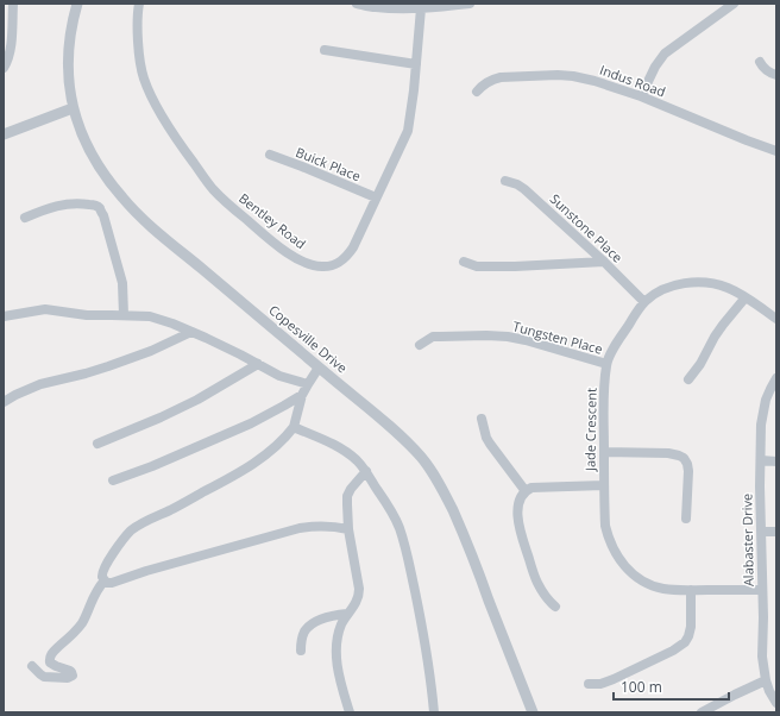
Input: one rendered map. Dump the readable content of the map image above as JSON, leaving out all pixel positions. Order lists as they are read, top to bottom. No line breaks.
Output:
{"streets":{"street":["Indus Road","Buick Place","Bentley Road","Sunstone Place","Tungsten Place","Copesville Drive","Jade Crescent","Alabaster Drive"]},"crossings":[["Buick Place","Bentley Road"],["Sunstone Place","Jade Crescent"],["Tungsten Place","Jade Crescent"],["Jade Crescent","Alabaster Drive"]],"scale_bar":"100 m"}
